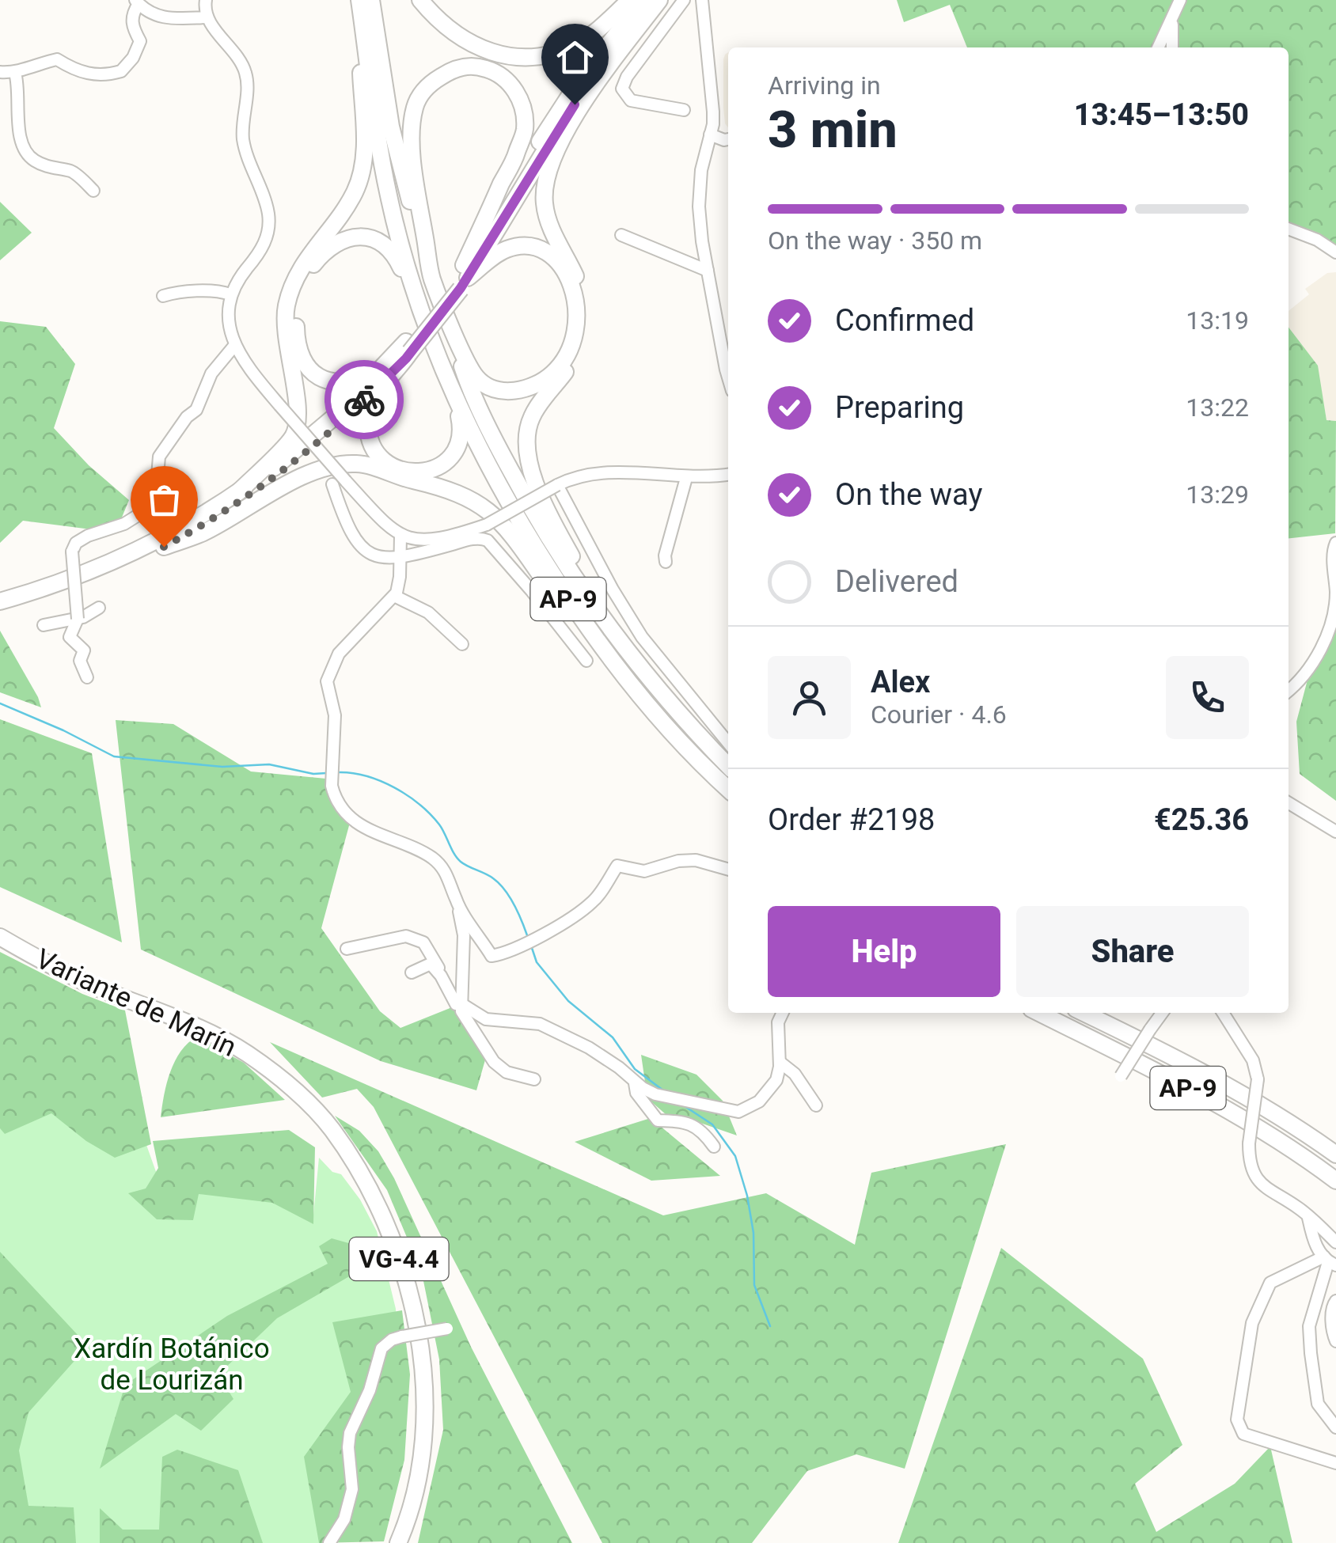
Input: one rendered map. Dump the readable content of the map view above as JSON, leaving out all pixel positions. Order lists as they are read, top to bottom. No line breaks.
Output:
{"streets":{"highway":["AP-9","Variante de Marín","VG-4.4"]},"parks":["Xardín Botánico de Lourizán"],"page":{"heading":["3 min","Arriving in","13:45–13:50"],"panel":["Alex","Courier · 4.6","Order #2198","€25.36"],"bar":"On the way · 350 m","list":[["Confirmed","13:19"],["Preparing","13:22"],["On the way","13:29"],"Delivered"],"buttons":["Help","Share"]}}
